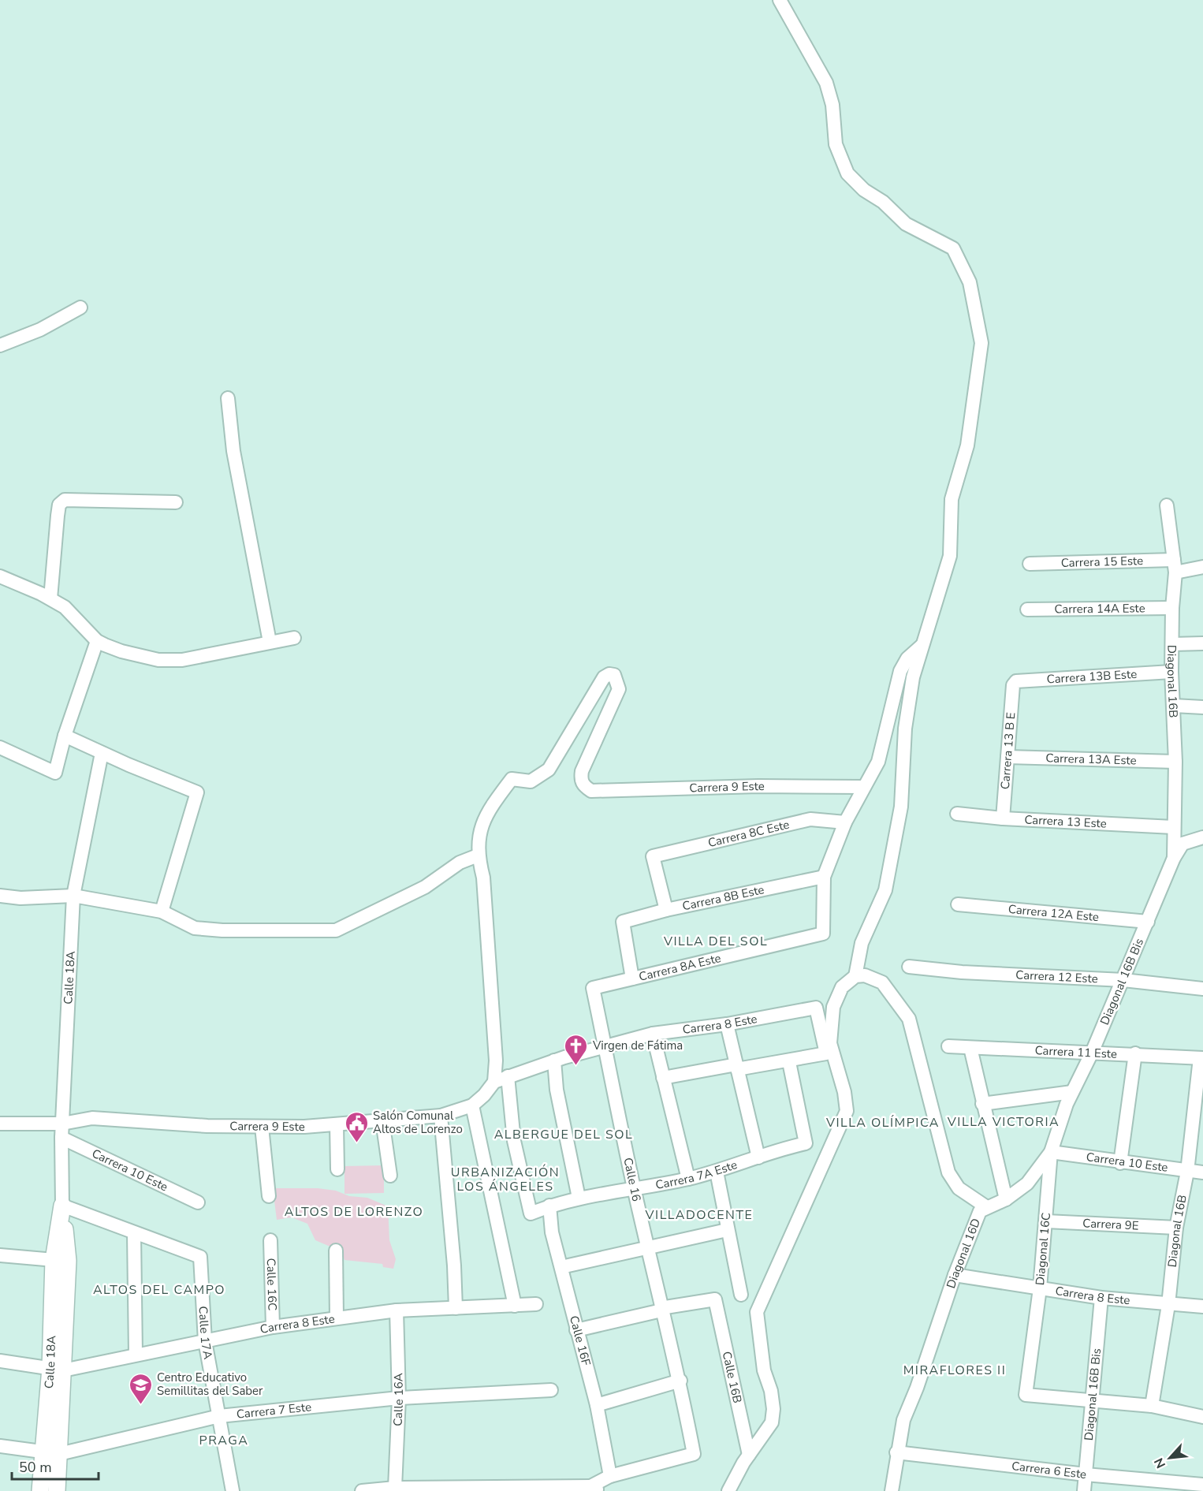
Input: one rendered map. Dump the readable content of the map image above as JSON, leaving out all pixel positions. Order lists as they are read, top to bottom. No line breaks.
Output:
{"streets":{"main road":["Calle 18A"],"street":["Carrera 15 Este","Carrera 14A Este","Carrera 13B Este","Diagonal 16B","Carrera 13 B E","Carrera 13A Este","Carrera 9 Este","Carrera 13 Este","Carrera 8C Este","Carrera 8B Este","Carrera 12A Este","Carrera 8A Este","Carrera 12 Este","Diagonal 16B Bis","Carrera 8 Este","Carrera 11 Este","Carrera 10 Este","Carrera 7A Este","Calle 16","Carrera 9E","Diagonal 16C","Diagonal 16D","Calle 16C","Calle 17A","Calle 16F","Calle 16B","Calle 16A","Carrera 7 Este","Carrera 6 Este"]},"crossings":[["Carrera 15 Este","Diagonal 16B"],["Carrera 14A Este","Diagonal 16B"],["Carrera 13B Este","Diagonal 16B"],["Carrera 13B Este","Carrera 13 B E"],["Diagonal 16B","Carrera 13A Este"],["Diagonal 16B","Carrera 13 Este"],["Diagonal 16B","Diagonal 16B Bis"],["Diagonal 16B","Carrera 8 Este"],["Diagonal 16B","Carrera 11 Este"],["Diagonal 16B","Carrera 10 Este"],["Diagonal 16B","Carrera 9E"],["Carrera 13 B E","Carrera 13A Este"],["Carrera 13 B E","Carrera 13 Este"],["Carrera 9 Este","Calle 18A"],["Carrera 9 Este","Carrera 8 Este"],["Carrera 8C Este","Carrera 8B Este"],["Carrera 8B Este","Carrera 8A Este"],["Carrera 12A Este","Diagonal 16B Bis"],["Carrera 8A Este","Calle 16"],["Carrera 12 Este","Diagonal 16B Bis"],["Calle 18A","Carrera 8 Este"],["Calle 18A","Carrera 10 Este"],["Calle 18A","Carrera 7 Este"],["Diagonal 16B Bis","Carrera 8 Este"],["Diagonal 16B Bis","Carrera 11 Este"],["Diagonal 16B Bis","Diagonal 16C"],["Diagonal 16B Bis","Carrera 6 Este"],["Carrera 8 Este","Carrera 7A Este"],["Carrera 8 Este","Calle 16"],["Carrera 8 Este","Diagonal 16C"],["Carrera 8 Este","Diagonal 16D"],["Carrera 8 Este","Calle 16C"],["Carrera 8 Este","Calle 17A"],["Carrera 8 Este","Calle 16A"],["Carrera 10 Este","Diagonal 16C"],["Carrera 7A Este","Calle 16"],["Carrera 7A Este","Calle 16F"],["Calle 16","Calle 16F"],["Calle 16","Calle 16B"],["Carrera 9E","Diagonal 16C"],["Diagonal 16D","Carrera 6 Este"],["Calle 17A","Carrera 7 Este"],["Calle 16A","Carrera 7 Este"]],"districts":["VILLA DEL SOL","VILLA VICTORIA","VILLA OLÍMPICA","ALBERGUE DEL SOL","URBANIZACIÓN LOS ÁNGELES","ALTOS DE LORENZO","VILLADOCENTE","ALTOS DEL CAMPO","MIRAFLORES II","PRAGA"],"places":{"church":["Virgen de Fátima"],"public building":["Salón Comunal Altos de Lorenzo"],"school or university":["Centro Educativo Semillitas del Saber"]},"scale_bar":"50 m","north":"bottom left"}
